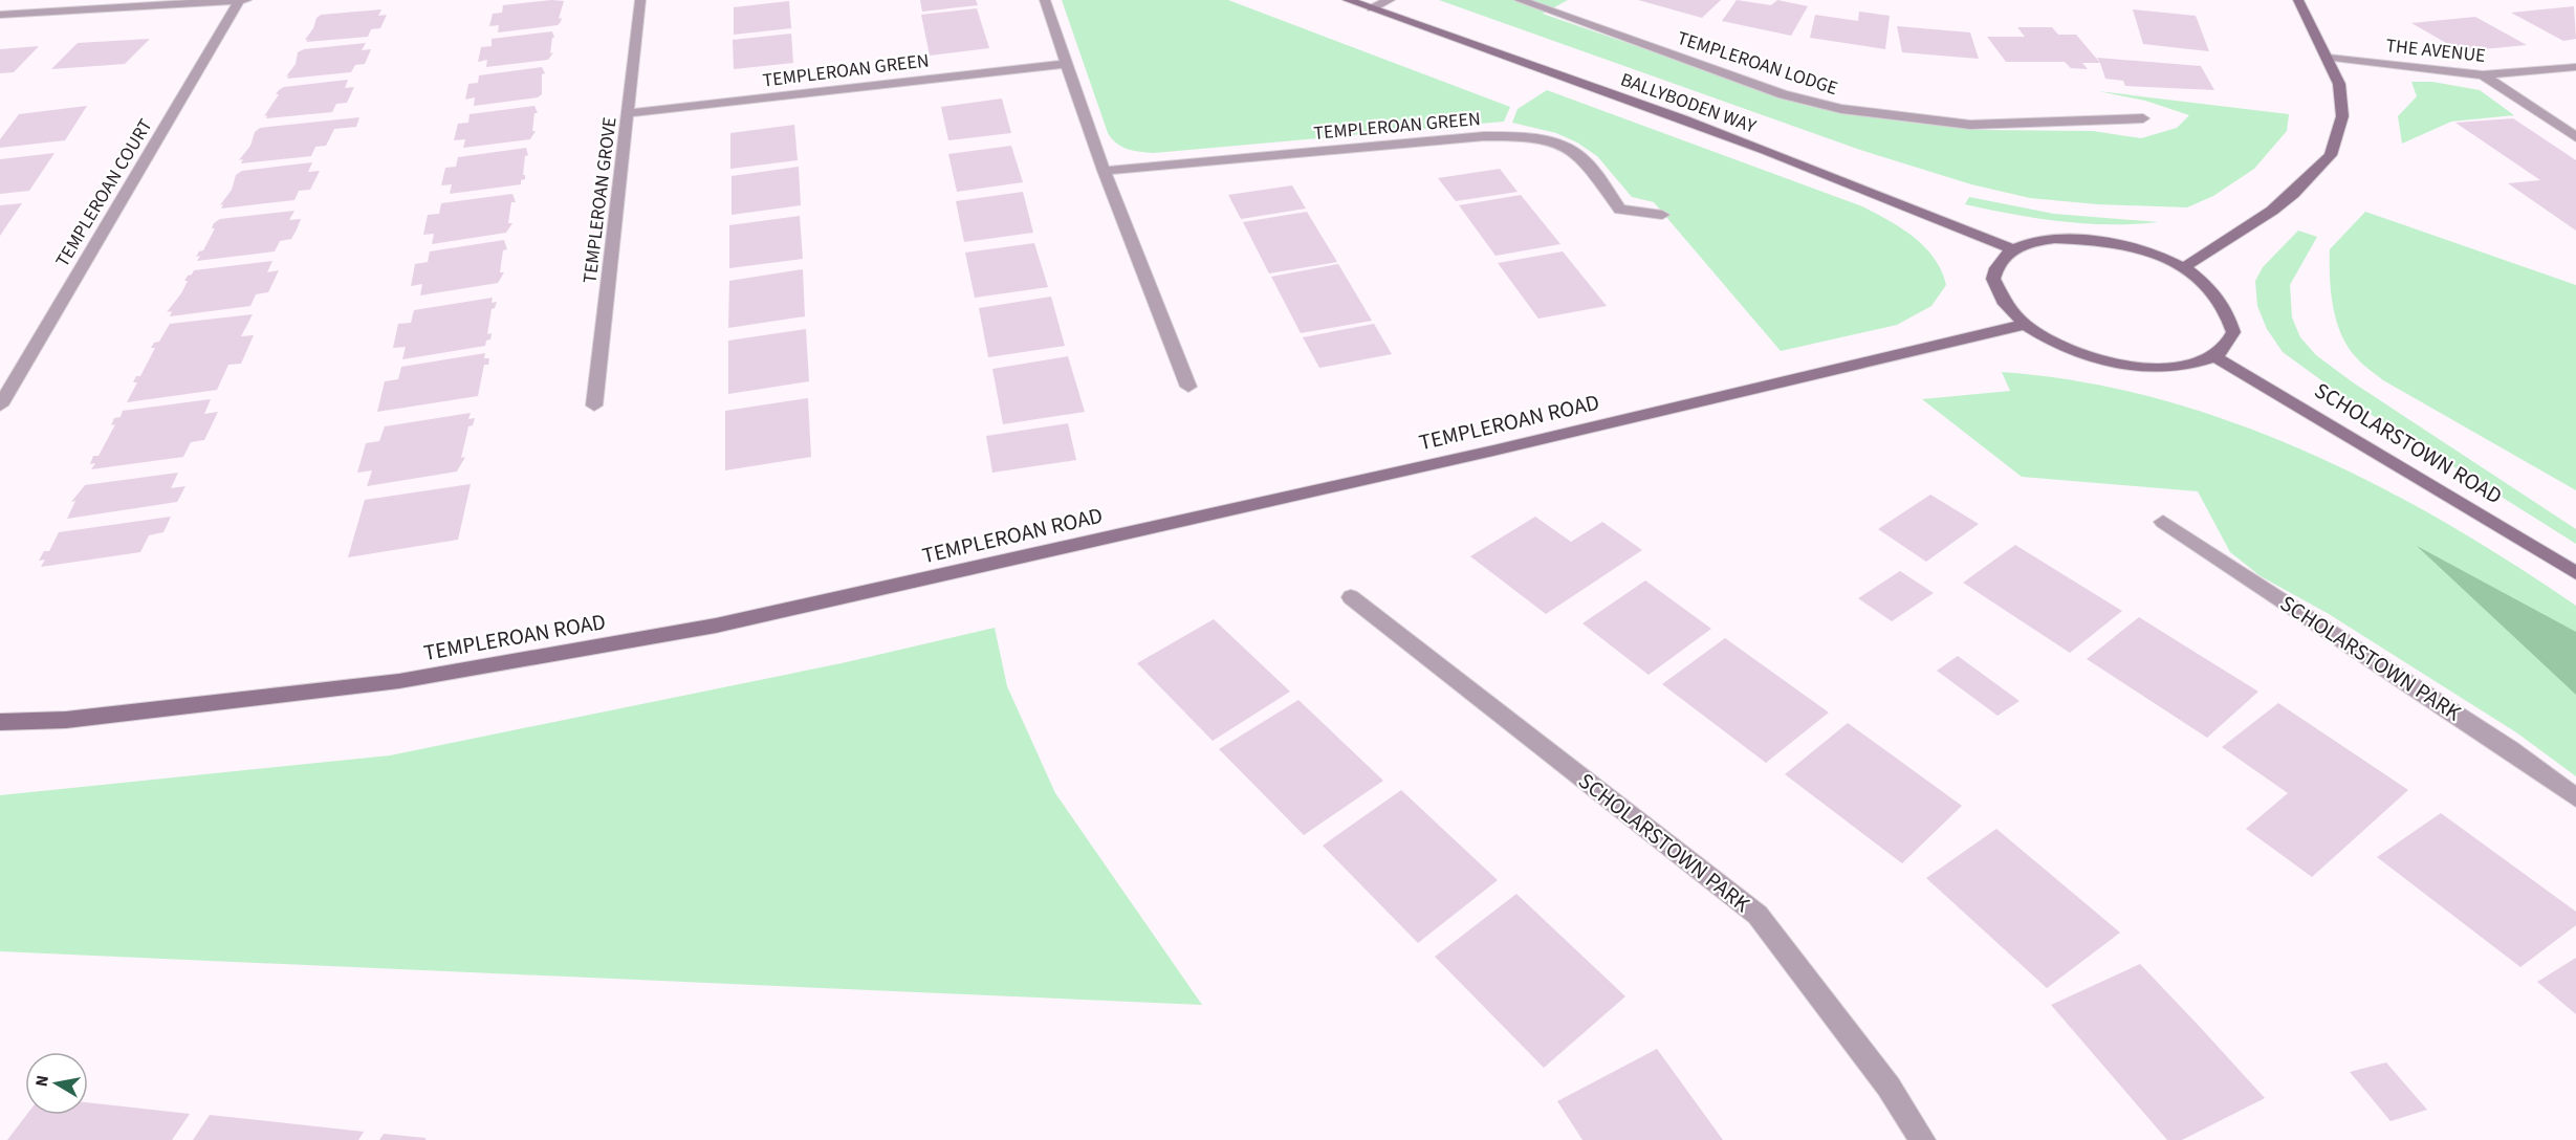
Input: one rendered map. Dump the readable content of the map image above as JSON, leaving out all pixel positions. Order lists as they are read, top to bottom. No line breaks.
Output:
{"streets":{"street":["THE AVENUE","TEMPLEROAN LODGE","TEMPLEROAN GREEN","BALLYBODEN WAY","TEMPLEROAN COURT","TEMPLEROAN GROVE","TEMPLEROAN ROAD","SCHOLARSTOWN ROAD","SCHOLARSTOWN PARK"]},"crossings":[["TEMPLEROAN GREEN","TEMPLEROAN GROVE"]],"north":"left"}
